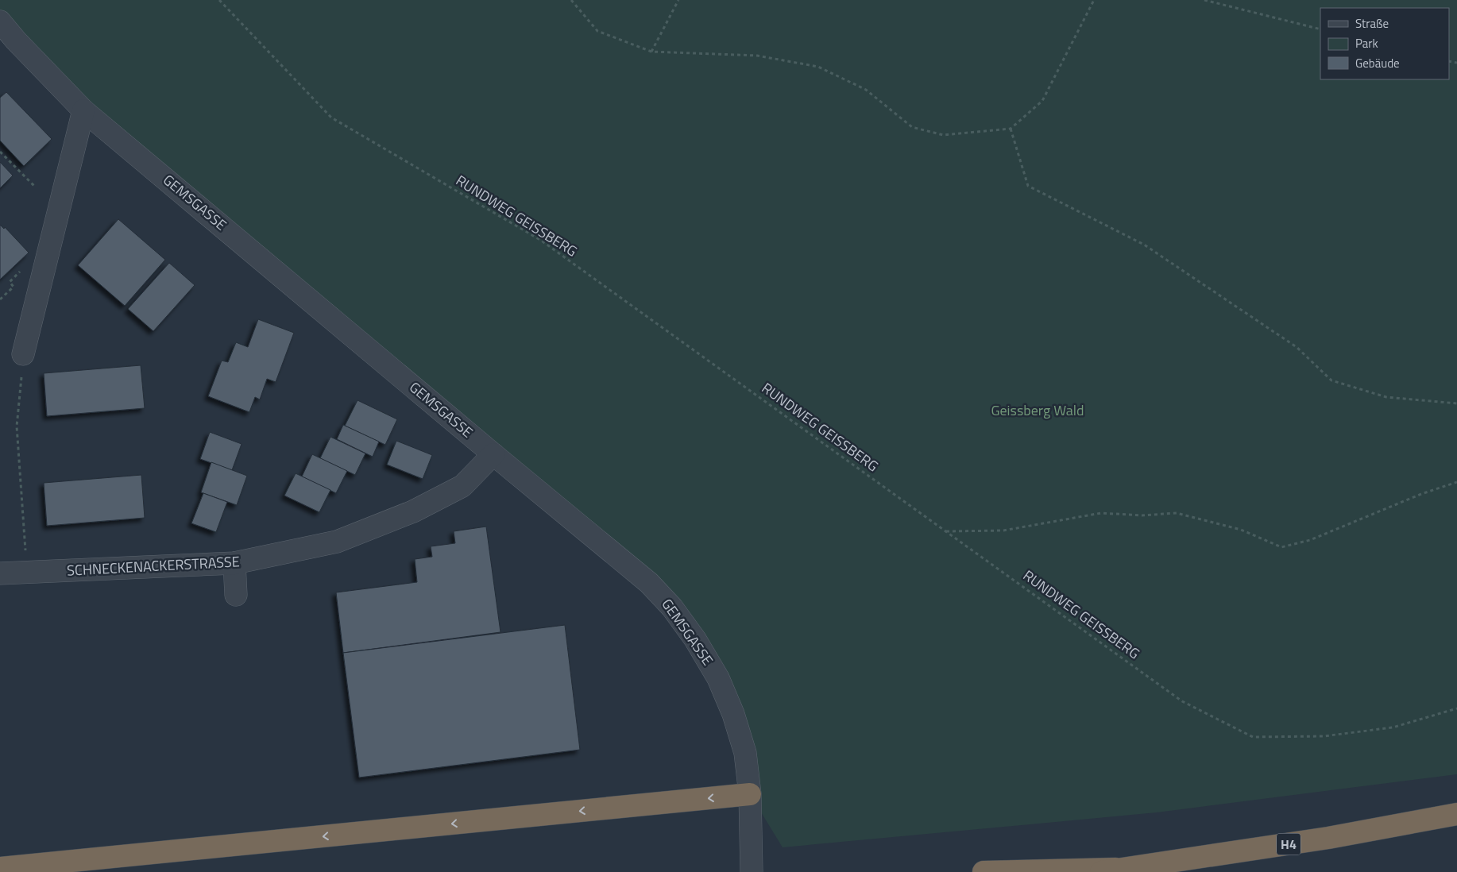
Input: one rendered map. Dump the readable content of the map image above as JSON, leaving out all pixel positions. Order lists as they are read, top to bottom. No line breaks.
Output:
{"streets":{"highway":["H4"],"street":["GEMSGASSE","SCHNECKENACKERSTRASSE"],"path":["RUNDWEG GEISSBERG"]},"crossings":[["GEMSGASSE","SCHNECKENACKERSTRASSE"]],"parks":["Geissberg Wald"],"legend":["Straße","Park","Gebäude"]}
